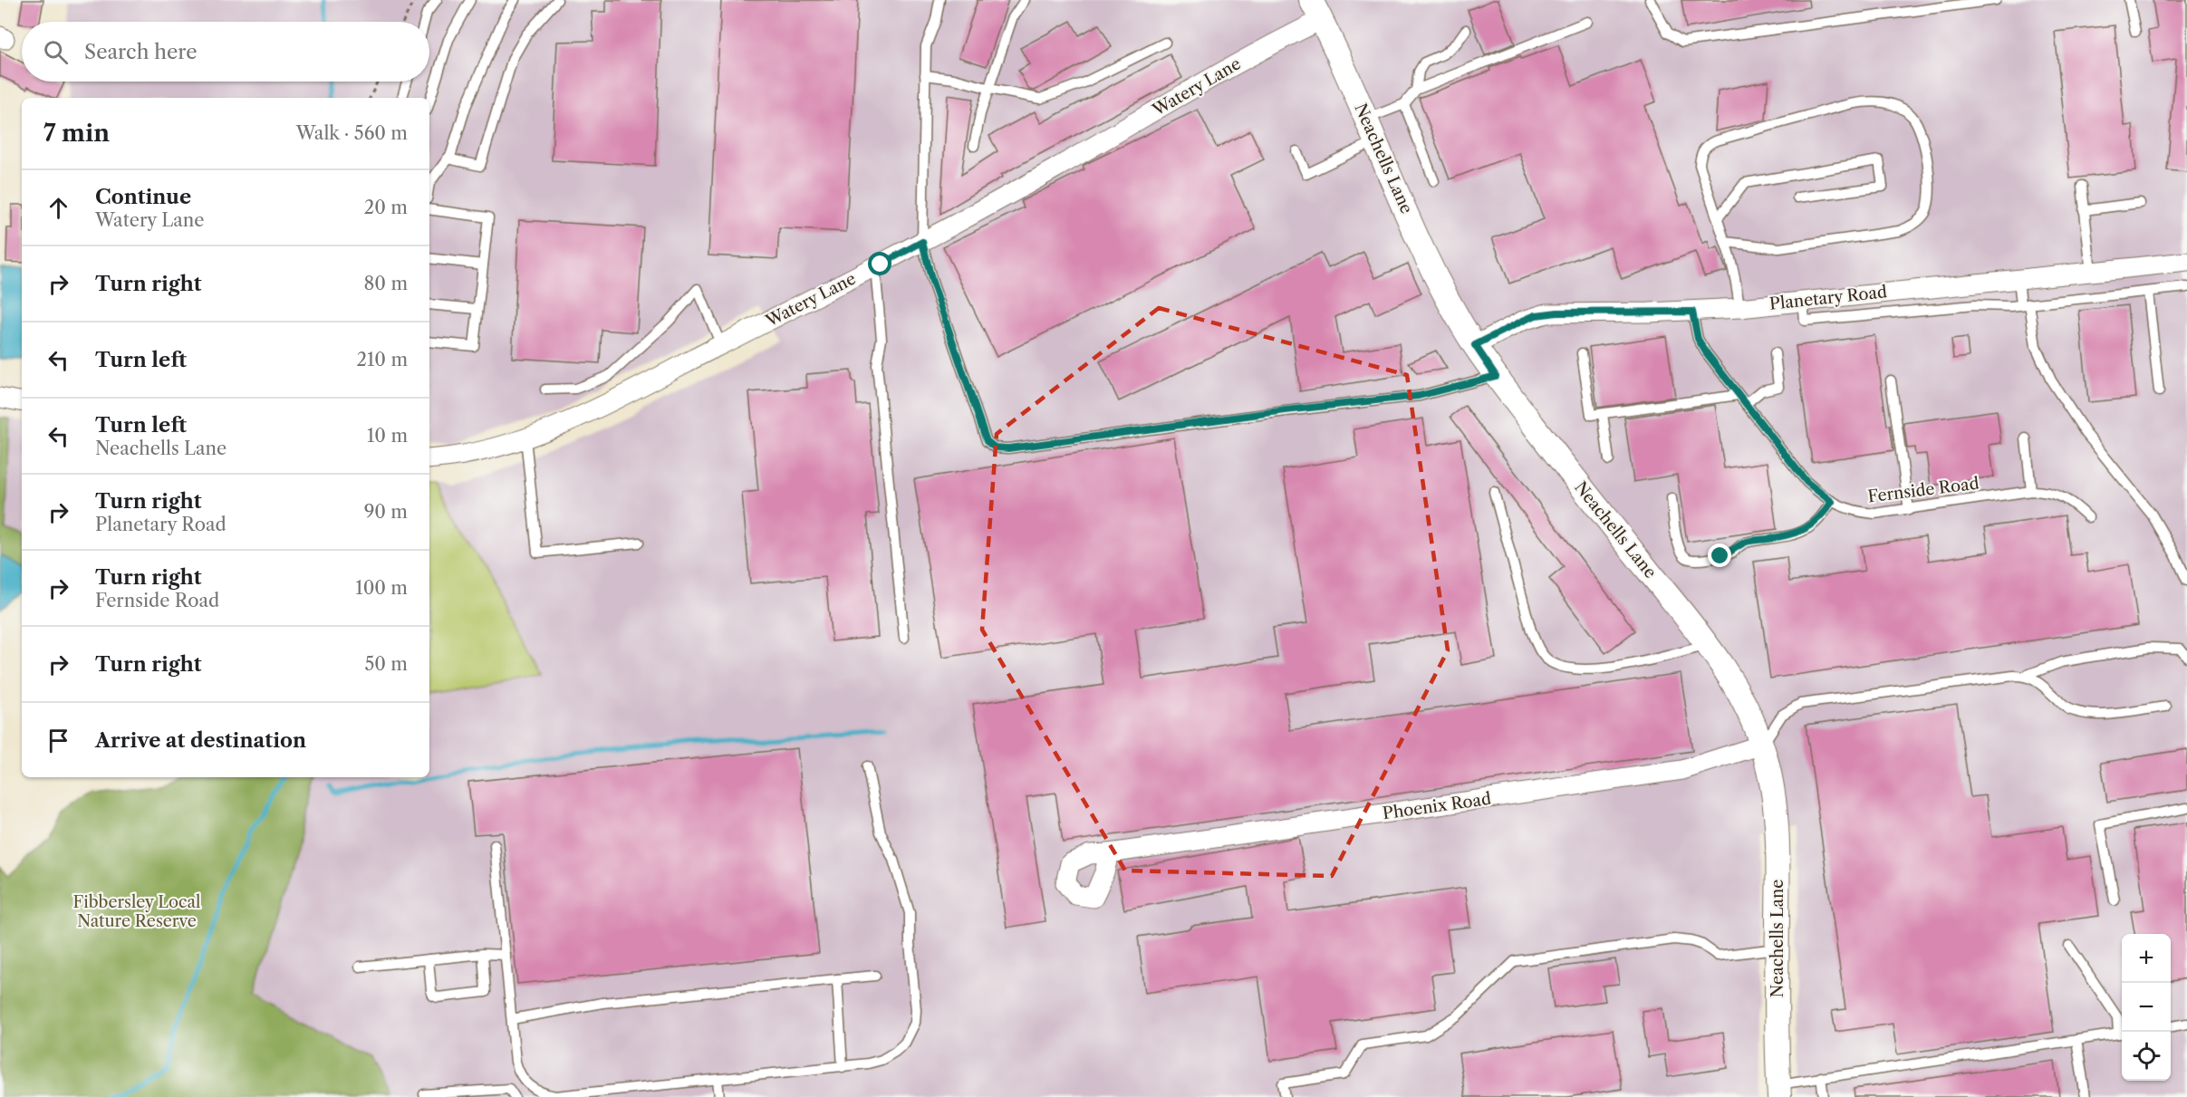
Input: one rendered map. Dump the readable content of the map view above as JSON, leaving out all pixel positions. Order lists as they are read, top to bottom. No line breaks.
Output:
{"streets":{"street":["Watery Lane","Neachells Lane","Planetary Road","Phoenix Road"],"lane":["Fernside Road"]},"crossings":[["Watery Lane","Neachells Lane"],["Neachells Lane","Planetary Road"],["Neachells Lane","Phoenix Road"],["Planetary Road","Fernside Road"]],"parks":["Fibbersley Local Nature Reserve"],"page":{"search":"Search here","heading":["7 min","Walk · 560 m"],"list":[["Continue","Watery Lane","20 m"],["Turn right","80 m"],["Turn left","210 m"],["Turn left","Neachells Lane","10 m"],["Turn right","Planetary Road","90 m"],["Turn right","Fernside Road","100 m"],["Turn right","50 m"],"Arrive at destination"],"map_buttons":["+","−"]}}
